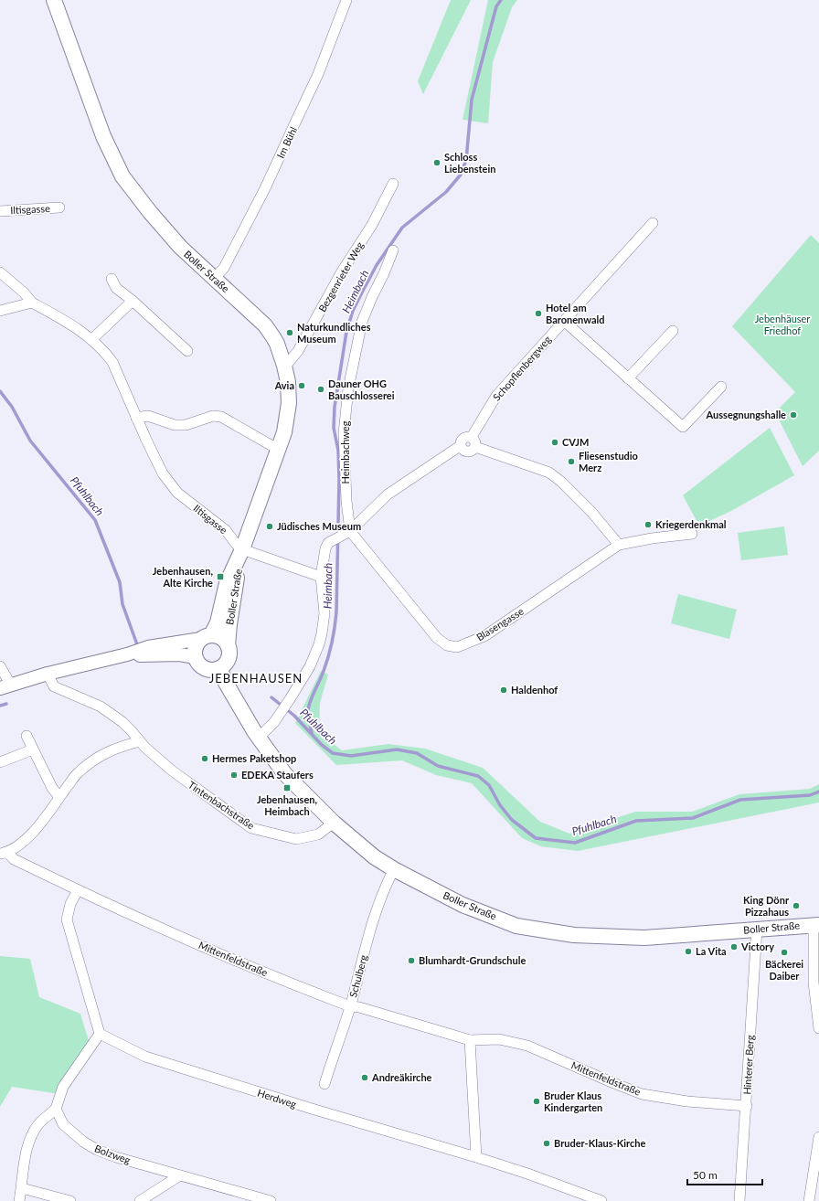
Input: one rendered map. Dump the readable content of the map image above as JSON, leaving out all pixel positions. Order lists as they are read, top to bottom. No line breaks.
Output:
{"streets":{"main road":["Boller Straße"],"street":["Im Bühl","Iltisgasse","Bezgenrieter Weg","Schopflenbergweg","Heimbachweg","Blasengasse","Tintenbachstraße","Mittenfeldstraße","Schulberg","Hinterer Berg","Herdweg","Bolzweg"]},"crossings":[["Im Bühl","Boller Straße"],["Iltisgasse","Boller Straße"],["Boller Straße","Bezgenrieter Weg"],["Boller Straße","Tintenbachstraße"],["Boller Straße","Schulberg"],["Boller Straße","Hinterer Berg"],["Schopflenbergweg","Heimbachweg"],["Schopflenbergweg","Blasengasse"],["Heimbachweg","Blasengasse"],["Mittenfeldstraße","Schulberg"],["Mittenfeldstraße","Hinterer Berg"]],"districts":["JEBENHAUSEN"],"water":["Heimbach","Pfuhlbach"],"parks":["Jebenhäuser Friedhof"],"places":{"other":["Schloss Liebenstein","Hotel am Baronenwald","Naturkundliches Museum","Avia","Dauner OHG Bauschlosserei","Aussegnungshalle","CVJM","Fliesenstudio Merz","Kriegerdenkmal","Jüdisches Museum","Haldenhof","Hermes Paketshop","EDEKA Staufers","King Dönr Pizzahaus","Victory","La Vita","Bäckerei Daiber","Blumhardt-Grundschule","Andreäkirche","Bruder Klaus Kindergarten","Bruder-Klaus-Kirche"],"transit":["Jebenhausen, Alte Kirche","Jebenhausen, Heimbach"]},"scale_bar":"50 m"}
